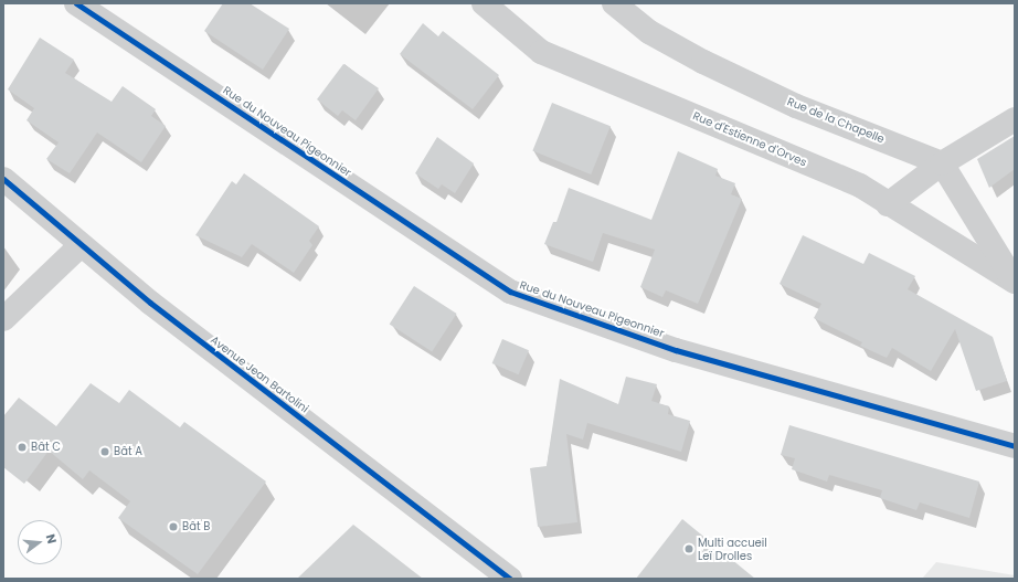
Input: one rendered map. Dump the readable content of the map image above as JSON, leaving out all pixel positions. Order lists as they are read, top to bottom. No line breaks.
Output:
{"streets":{"street":["Rue de la Chapelle","Rue du Nouveau Pigeonnier","Rue d'Estienne d'Orves","Avenue Jean Bartolini"]},"places":["Bât C","Bât A","Bât B","Multi accueil Leï Drolles"],"north":"right"}
